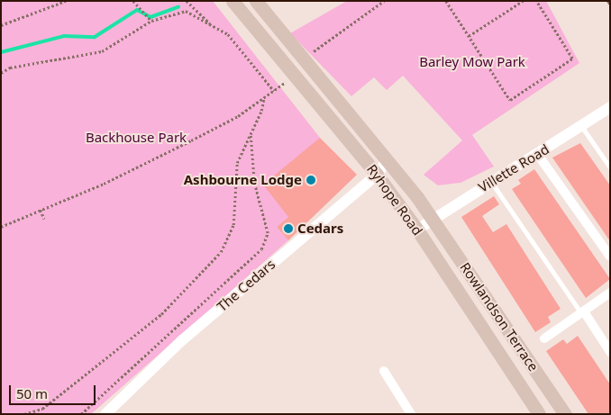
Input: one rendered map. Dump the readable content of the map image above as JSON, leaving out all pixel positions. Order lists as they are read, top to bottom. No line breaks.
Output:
{"streets":{"main road":["Ryhope Road","Rowlandson Terrace"],"street":["Villette Road","The Cedars"]},"crossings":[["Villette Road","Ryhope Road"],["Villette Road","Rowlandson Terrace"],["Ryhope Road","The Cedars"],["Ryhope Road","Rowlandson Terrace"]],"parks":["Barley Mow Park","Backhouse Park"],"places":["Ashbourne Lodge","Cedars"],"scale_bar":"50 m"}
